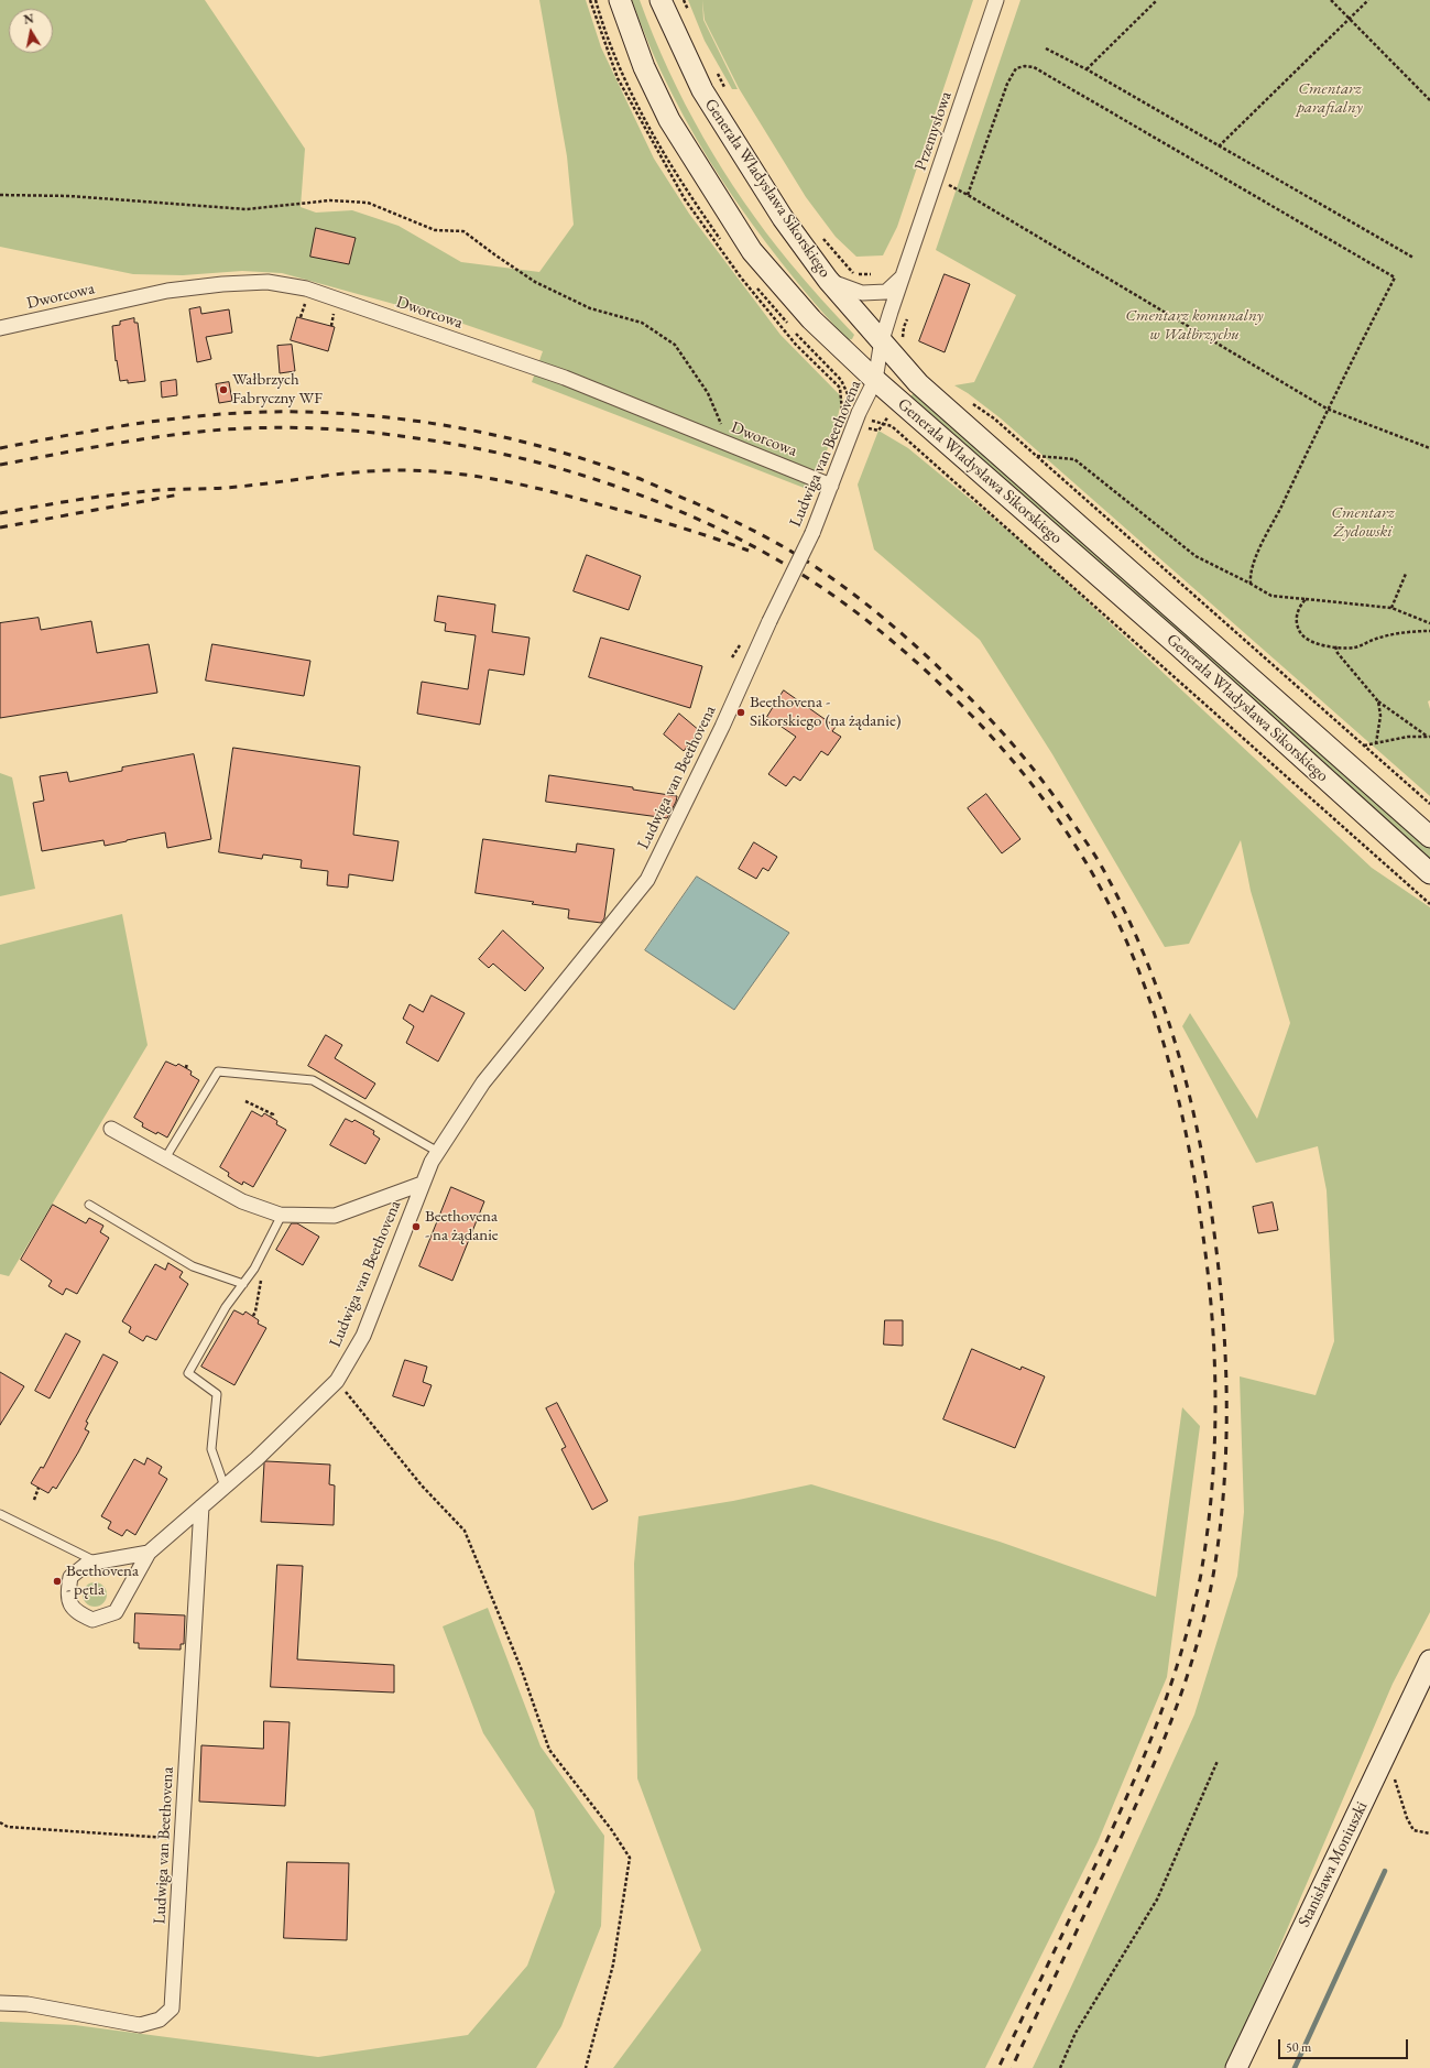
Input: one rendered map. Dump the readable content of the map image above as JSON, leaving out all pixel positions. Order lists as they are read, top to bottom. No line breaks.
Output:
{"streets":{"main road":["Generała Władysława Sikorskiego","Stanisława Moniuszki"],"street":["Przemysłowa","Dworcowa","Ludwiga van Beethovena"]},"crossings":[["Przemysłowa","Generała Władysława Sikorskiego"],["Przemysłowa","Ludwiga van Beethovena"],["Generała Władysława Sikorskiego","Ludwiga van Beethovena"],["Dworcowa","Ludwiga van Beethovena"]],"parks":["Cmentarz parafialny","Cmentarz komunalny w Wałbrzychu","Cmentarz Żydowski"],"places":["Wałbrzych Fabryczny WF","Beethovena - Sikorskiego (na żądanie)","Beethovena - na żądanie","Beethovena - pętla"],"scale_bar":"50 m","north":"top"}
